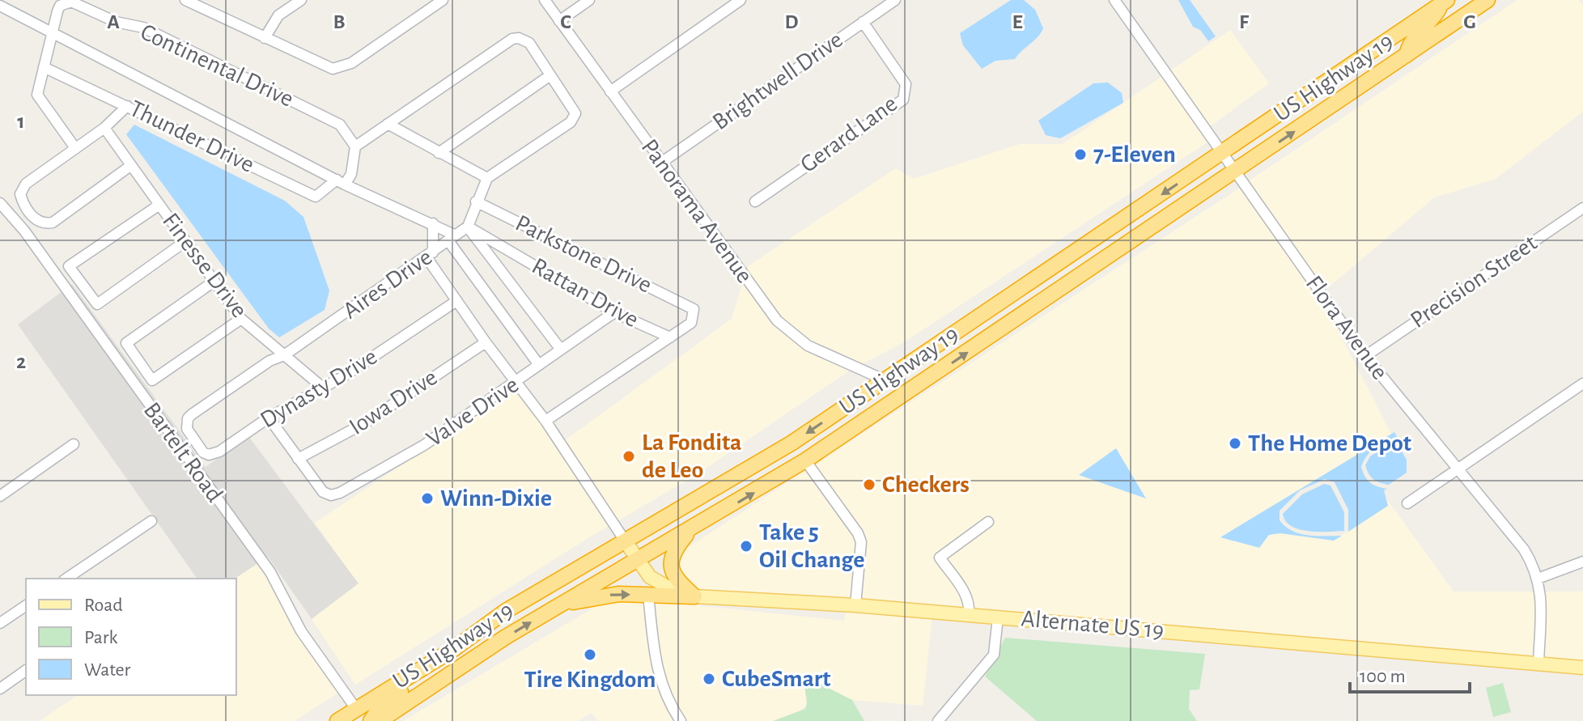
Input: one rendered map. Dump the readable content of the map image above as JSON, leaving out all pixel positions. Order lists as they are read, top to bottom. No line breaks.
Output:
{"streets":{"highway":["US Highway 19"],"main road":["Alternate US 19"],"street":["Continental Drive","Brightwell Drive","Gerard Lane","Thunder Drive","Panorama Avenue","Parkstone Drive","Finesse Drive","Precision Street","Aires Drive","Rattan Drive","Flora Avenue","Dynasty Drive","Iowa Drive","Valve Drive","Bartelt Road"]},"crossings":[["Continental Drive","Thunder Drive"],["Continental Drive","Aires Drive"],["US Highway 19","Panorama Avenue"],["US Highway 19","Flora Avenue"],["US Highway 19","Bartelt Road"],["US Highway 19","Alternate US 19"],["Brightwell Drive","Gerard Lane"],["Brightwell Drive","Panorama Avenue"],["Parkstone Drive","Rattan Drive"],["Finesse Drive","Aires Drive"],["Finesse Drive","Dynasty Drive"],["Precision Street","Flora Avenue"],["Aires Drive","Rattan Drive"],["Aires Drive","Dynasty Drive"],["Rattan Drive","Valve Drive"],["Flora Avenue","Alternate US 19"],["Iowa Drive","Valve Drive"]],"places":["7-Eleven","The Home Depot","La Fondita de Leo","Checkers","Winn-Dixie","Take 5 Oil Change","Tire Kingdom","CubeSmart"],"legend":["Road","Park","Water"],"scale_bar":"100 m","grid":{"columns":["A","B","C","D","E","F","G"],"rows":["1","2"]}}
